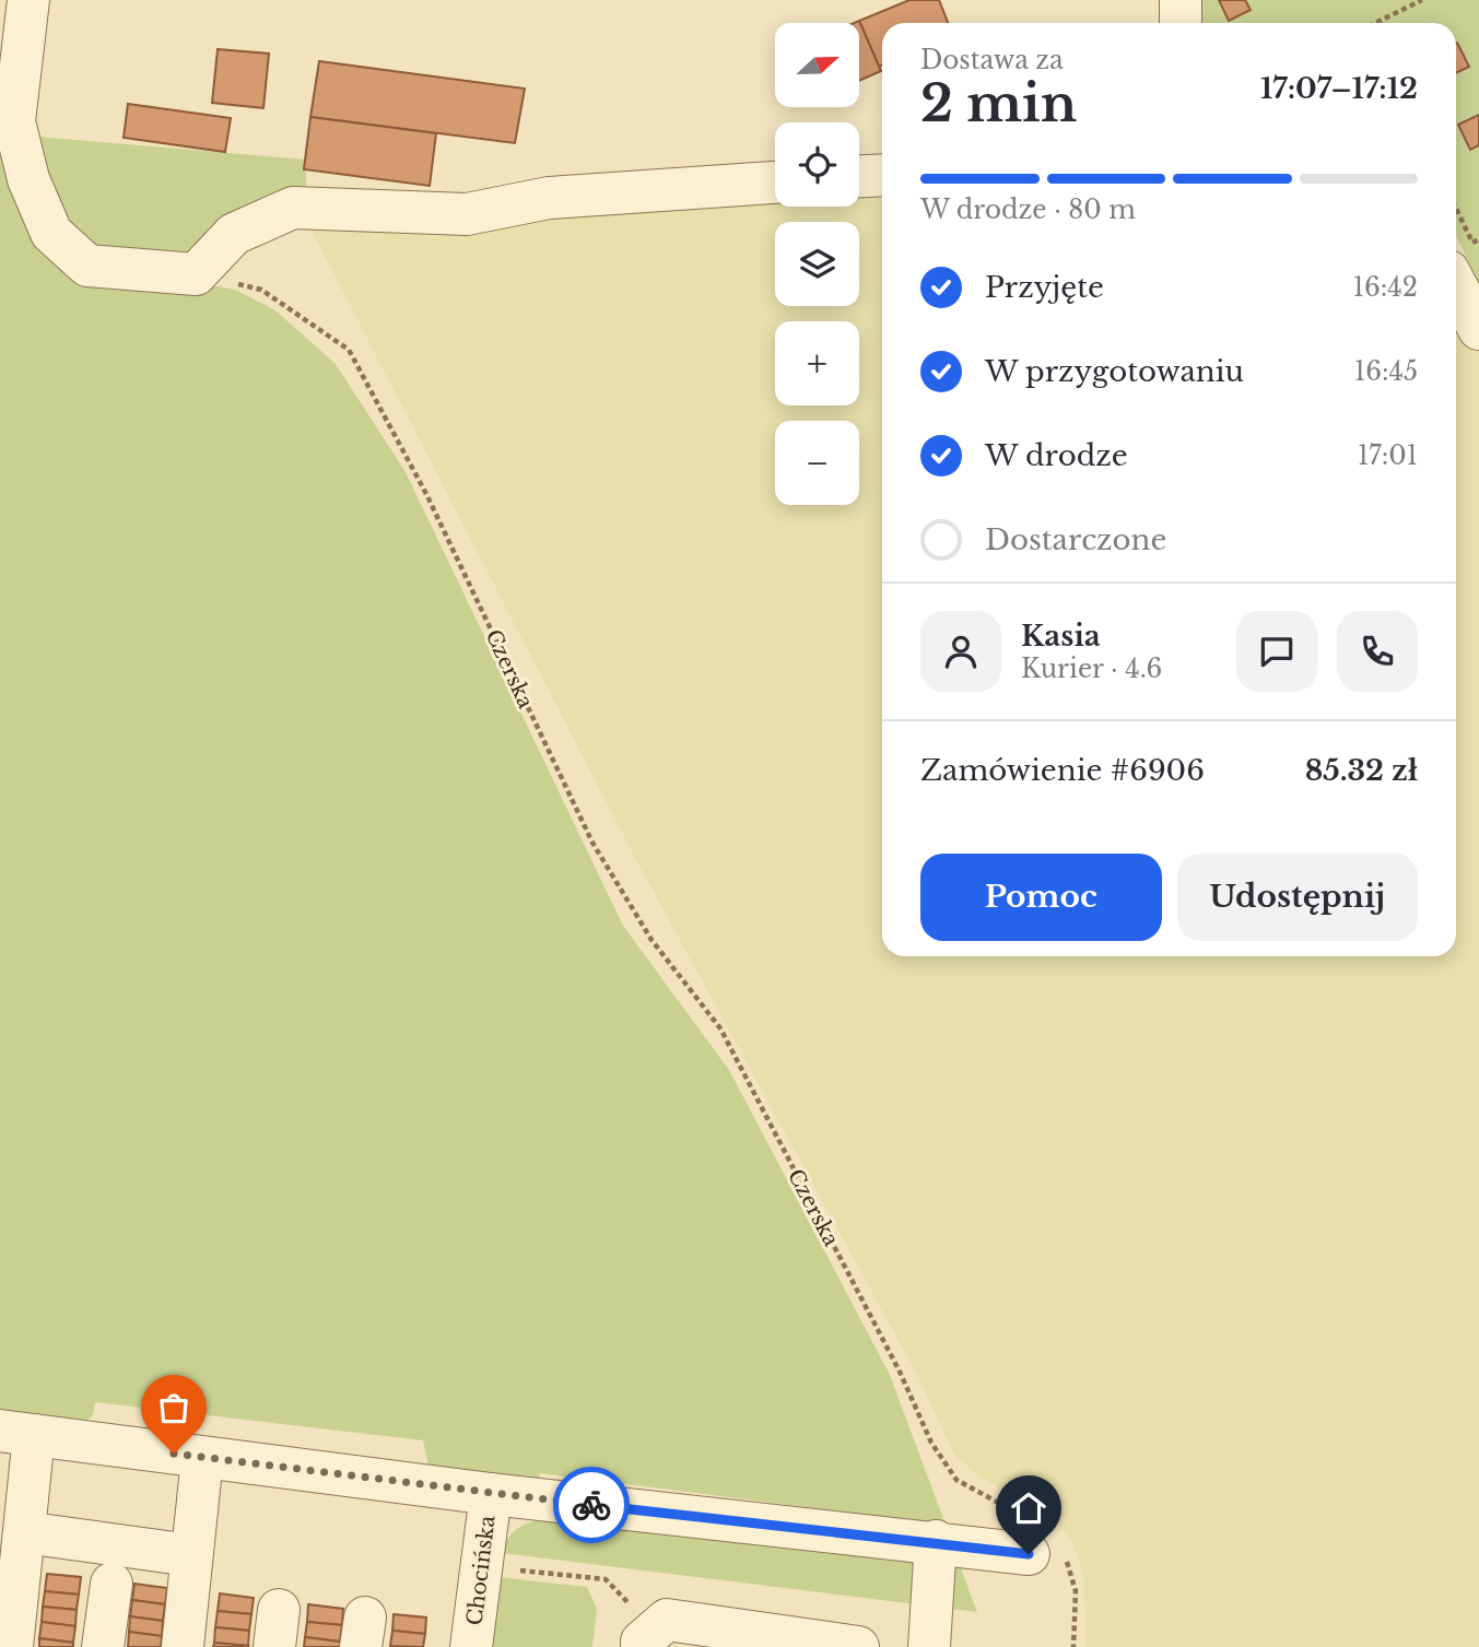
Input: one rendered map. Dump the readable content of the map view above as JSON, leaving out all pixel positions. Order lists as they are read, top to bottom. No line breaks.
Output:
{"streets":{"street":["Chocińska"],"path":["Czerska"]},"north":"right","page":{"map_buttons":["+","−"],"heading":["2 min","Dostawa za","17:07–17:12"],"panel":["Kasia","Kurier · 4.6","Zamówienie #6906","85.32 zł"],"bar":"W drodze · 80 m","list":[["Przyjęte","16:42"],["W przygotowaniu","16:45"],["W drodze","17:01"],"Dostarczone"],"buttons":["Pomoc","Udostępnij"]}}
